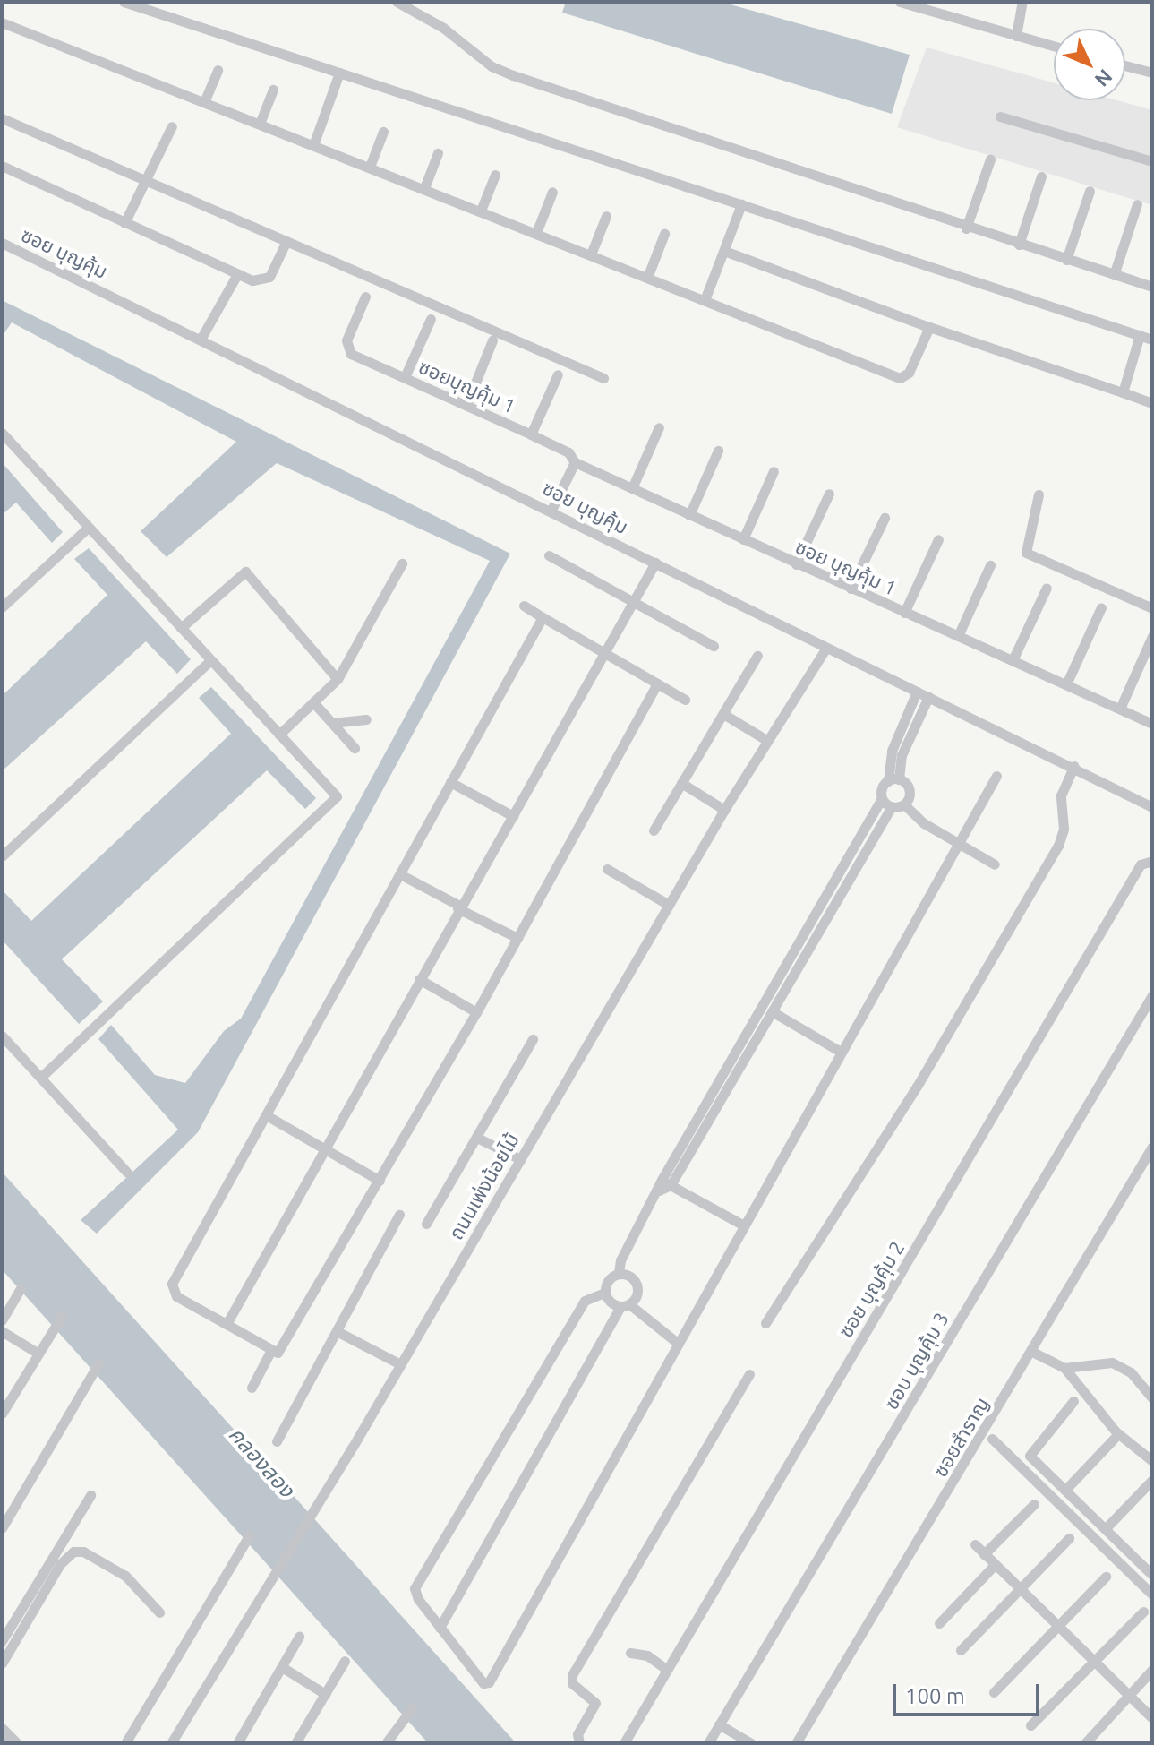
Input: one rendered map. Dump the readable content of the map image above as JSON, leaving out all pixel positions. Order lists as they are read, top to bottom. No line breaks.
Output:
{"streets":{"street":["ซอย บุญคุ้ม","ซอยบุญคุ้ม 1","ซอย บุญคุ้ม 1","ถนนเพ่งน้อยไม้","ซอย บุญคุ้ม 2","ซอบ บุญคุ้ม 3","ซอยสำราญ"]},"crossings":[["ซอย บุญคุ้ม","ถนนเพ่งน้อยไม้"],["ซอยบุญคุ้ม 1","ซอย บุญคุ้ม 1"]],"water":["คลองสอง"],"scale_bar":"100 m","north":"bottom right"}
